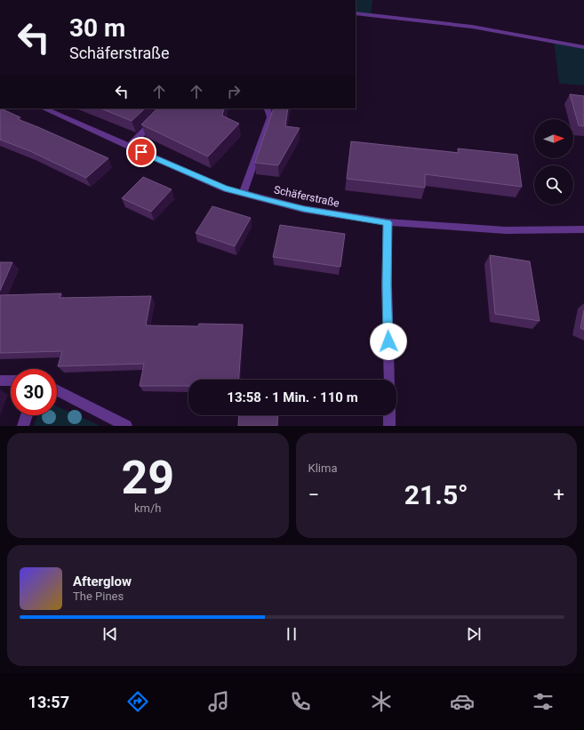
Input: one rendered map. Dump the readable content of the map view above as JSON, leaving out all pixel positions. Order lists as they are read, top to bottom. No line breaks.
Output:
{"streets":{"street":["Schäferstraße"]},"north":"right","page":{"turn":["30 m","Schäferstraße"],"limit":"30","trip":"13:58 · 1 Min. · 110 m","tile":[["29","km/h"],"Klima"],"heat":["−","21.5°","+"],"song":["Afterglow","The Pines"],"tabs":"13:57"}}
